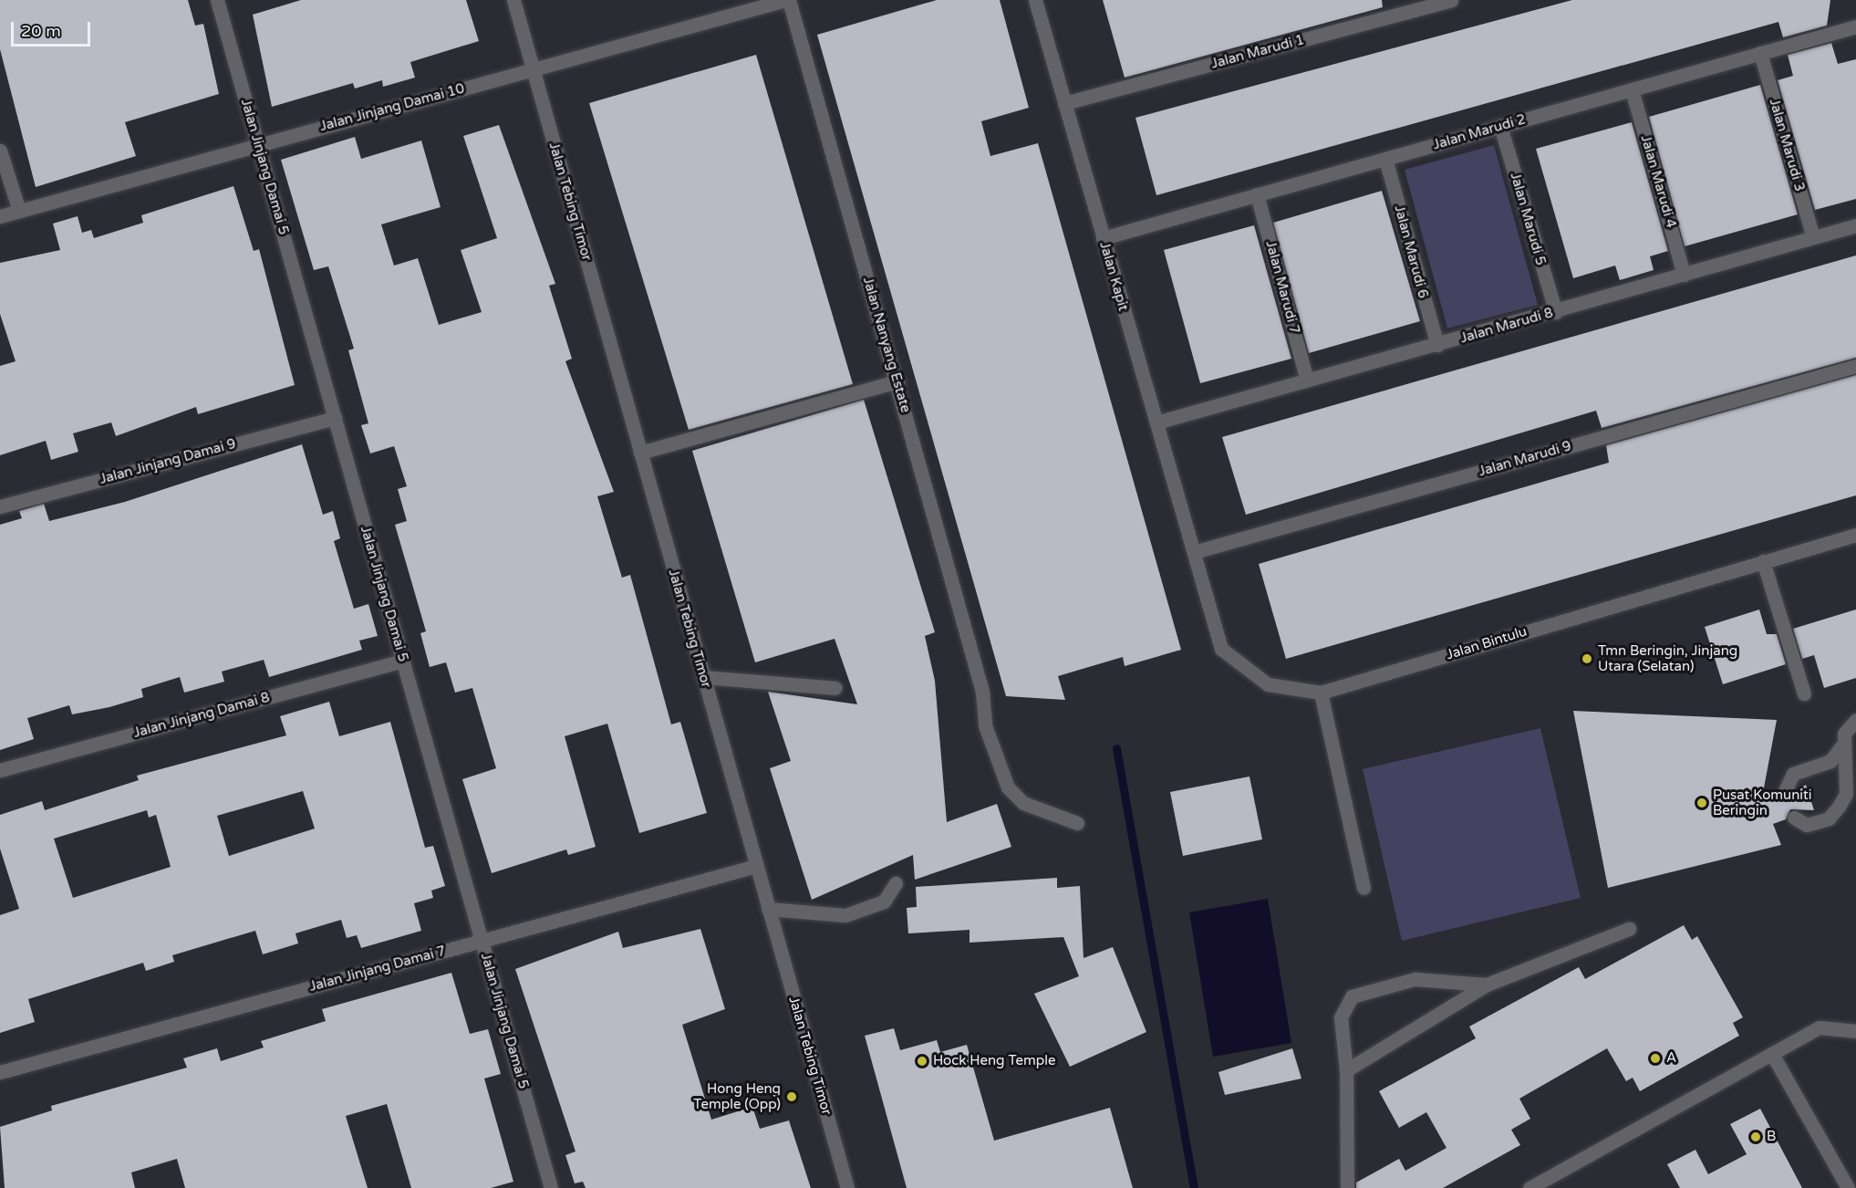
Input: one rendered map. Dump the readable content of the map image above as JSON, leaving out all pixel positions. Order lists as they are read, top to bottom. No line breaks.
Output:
{"streets":{"street":["Jalan Marudi 1","Jalan Jinjang Damai 10","Jalan Marudi 2","Jalan Marudi 3","Jalan Jinjang Damai 5","Jalan Marudi 4","Jalan Tebing Timor","Jalan Marudi 5","Jalan Marudi 6","Jalan Kapit","Jalan Marudi 7","Jalan Marudi 8","Jalan Nanyang Estate","Jalan Marudi 9","Jalan Jinjang Damai 9","Jalan Bintulu","Jalan Jinjang Damai 8","Jalan Jinjang Damai 7"]},"crossings":[["Jalan Marudi 1","Jalan Kapit"],["Jalan Jinjang Damai 10","Jalan Jinjang Damai 5"],["Jalan Jinjang Damai 10","Jalan Tebing Timor"],["Jalan Jinjang Damai 10","Jalan Nanyang Estate"],["Jalan Marudi 2","Jalan Marudi 3"],["Jalan Marudi 2","Jalan Marudi 4"],["Jalan Marudi 2","Jalan Marudi 5"],["Jalan Marudi 2","Jalan Marudi 6"],["Jalan Marudi 2","Jalan Kapit"],["Jalan Marudi 2","Jalan Marudi 7"],["Jalan Marudi 3","Jalan Marudi 8"],["Jalan Jinjang Damai 5","Jalan Jinjang Damai 9"],["Jalan Jinjang Damai 5","Jalan Jinjang Damai 8"],["Jalan Jinjang Damai 5","Jalan Jinjang Damai 7"],["Jalan Marudi 4","Jalan Marudi 8"],["Jalan Tebing Timor","Jalan Jinjang Damai 7"],["Jalan Marudi 5","Jalan Marudi 8"],["Jalan Marudi 6","Jalan Marudi 8"],["Jalan Kapit","Jalan Marudi 8"],["Jalan Kapit","Jalan Marudi 9"],["Jalan Kapit","Jalan Bintulu"],["Jalan Marudi 7","Jalan Marudi 8"],["Jalan Marudi 9","Jalan Bintulu"]],"places":["Tmn Beringin, Jinjang Utara (Selatan)","Pusat Komuniti Beringin","A","Hock Heng Temple","Hong Heng Temple (Opp)","B"],"scale_bar":"20 m"}
